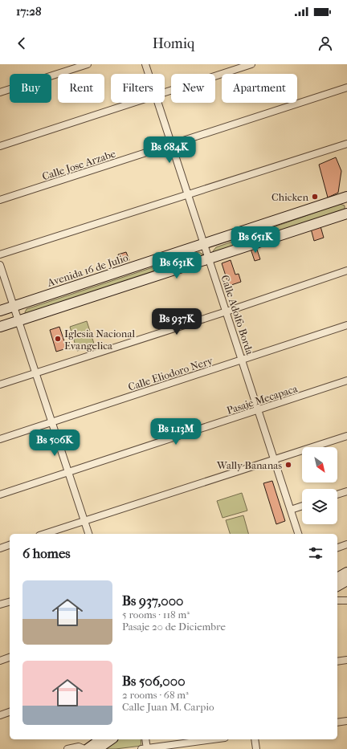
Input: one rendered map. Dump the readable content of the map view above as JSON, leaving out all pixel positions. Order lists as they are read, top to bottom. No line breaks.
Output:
{"streets":{"main road":["Avenida 16 de Julio"],"street":["Calle Jose Arzabe","Calle Adolfo Borda","Calle Eliodoro Nery","Pasaje Mecapaca"]},"crossings":[["Calle Jose Arzabe","Calle Adolfo Borda"],["Avenida 16 de Julio","Calle Adolfo Borda"],["Calle Adolfo Borda","Calle Eliodoro Nery"],["Calle Adolfo Borda","Pasaje Mecapaca"]],"places":["Chicken","Iglesia Nacional Evangelica","Wally Bananas"],"north":"bottom right","page":{"status":"17:28","header":"Homiq","chip":["Buy","Rent","Filters","New","Apartment"],"price":["Bs 684K","Bs 651K","Bs 631K","Bs 937K","Bs 1.13M","Bs 506K"],"heading":"6 homes","list":[{"name":"Bs 937,000","note":"5 rooms · 118 m² · Pasaje 20 de Diciembre"},{"name":"Bs 506,000","note":"2 rooms · 68 m² · Calle Juan M. Carpio"}]}}
